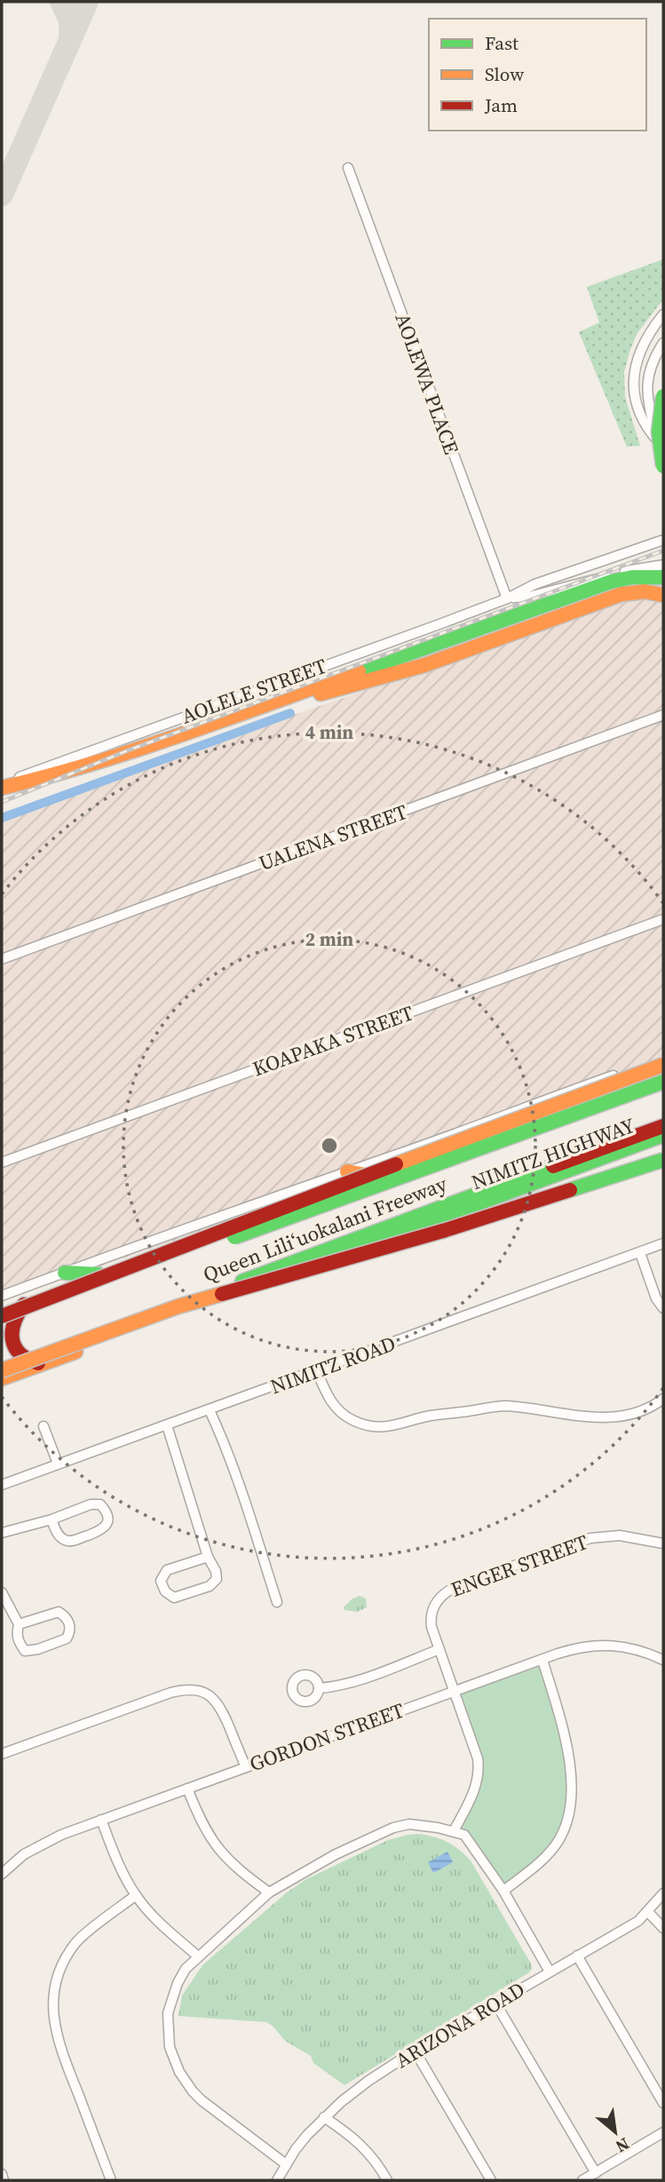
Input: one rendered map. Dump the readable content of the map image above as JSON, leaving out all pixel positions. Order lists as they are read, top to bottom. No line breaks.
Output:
{"streets":{"main road":["NIMITZ HIGHWAY","Queen Liliʻuokalani Freeway"],"street":["AOLEWA PLACE","AOLELE STREET","UALENA STREET","KOAPAKA STREET","NIMITZ ROAD","ENGER STREET","GORDON STREET","ARIZONA ROAD"]},"crossings":[["AOLEWA PLACE","AOLELE STREET"],["NIMITZ HIGHWAY","Queen Liliʻuokalani Freeway"],["ENGER STREET","GORDON STREET"]],"legend":["Fast","Slow","Jam"],"north":"bottom right","rings":["4 min","2 min"]}
